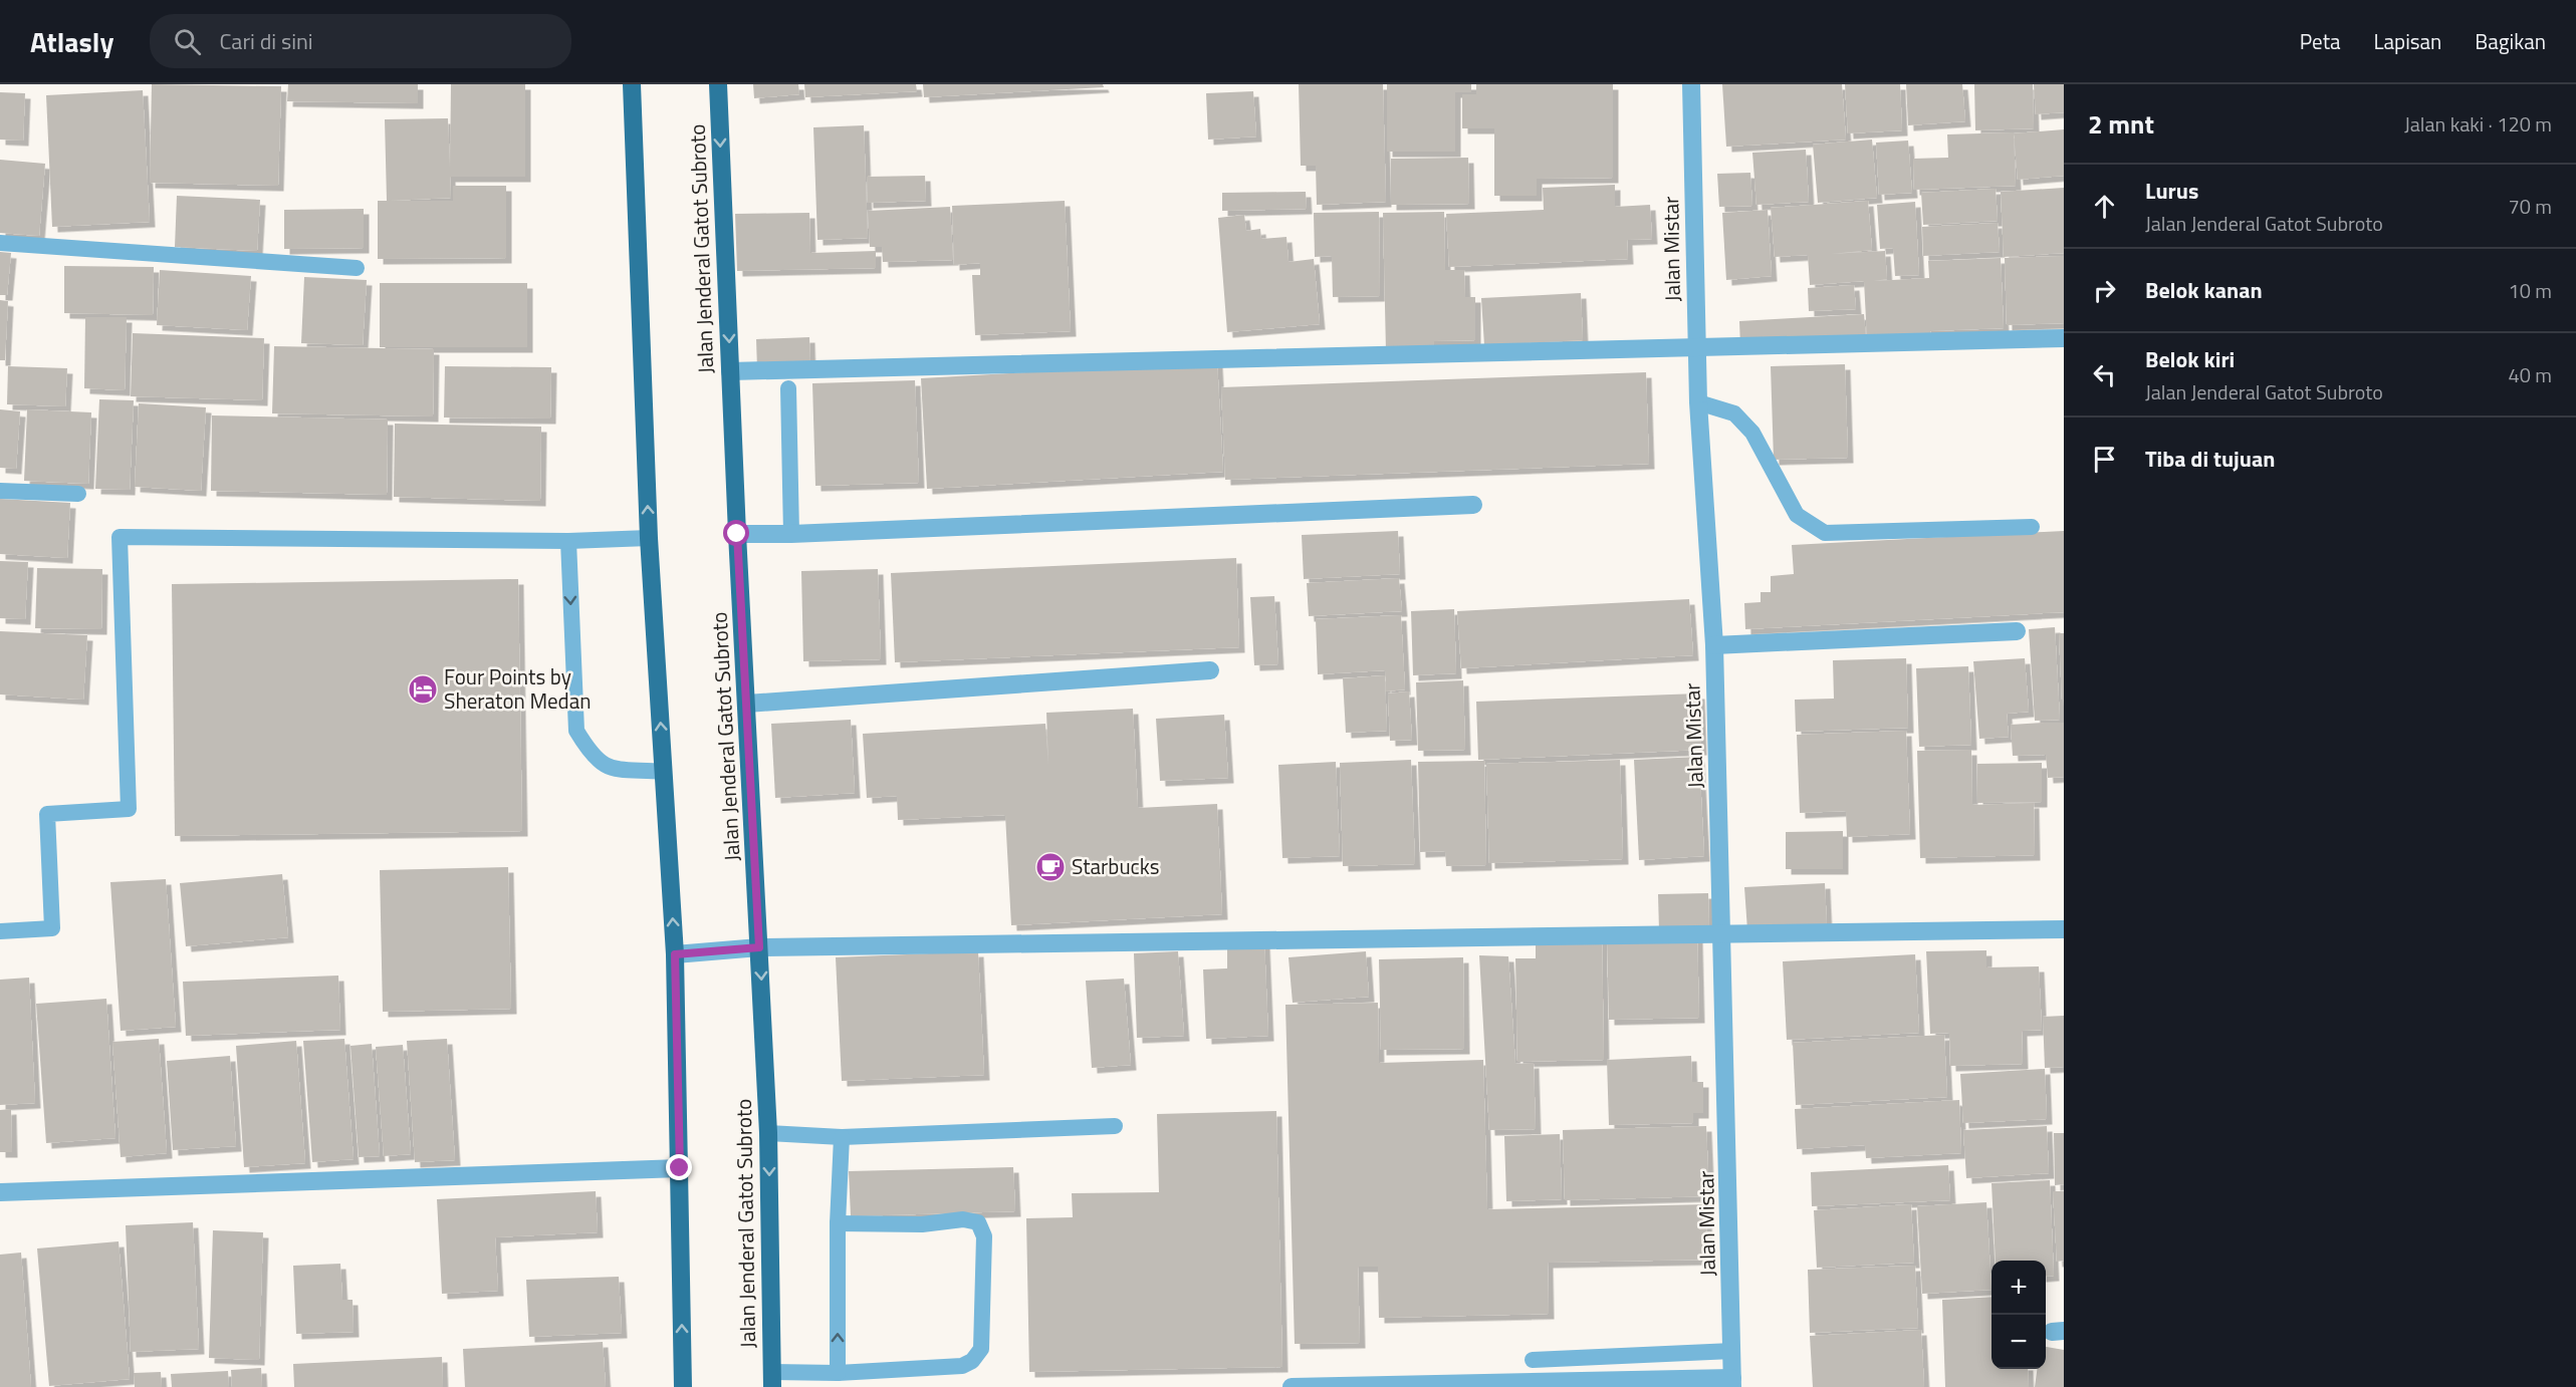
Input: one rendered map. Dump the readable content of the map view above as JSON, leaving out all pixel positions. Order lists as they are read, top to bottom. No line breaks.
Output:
{"streets":{"main road":["Jalan Jenderal Gatot Subroto"],"street":["Jalan Mistar"]},"places":{"hotel":["Four Points by Sheraton Medan"],"cafe":["Starbucks"]},"page":{"header":"Atlasly","search":"Cari di sini","nav":["Peta","Lapisan","Bagikan"],"heading":["2 mnt","Jalan kaki · 120 m"],"list":[["Lurus","Jalan Jenderal Gatot Subroto","70 m"],["Belok kanan","10 m"],["Belok kiri","Jalan Jenderal Gatot Subroto","40 m"],"Tiba di tujuan"],"map_buttons":["+","−"]}}
